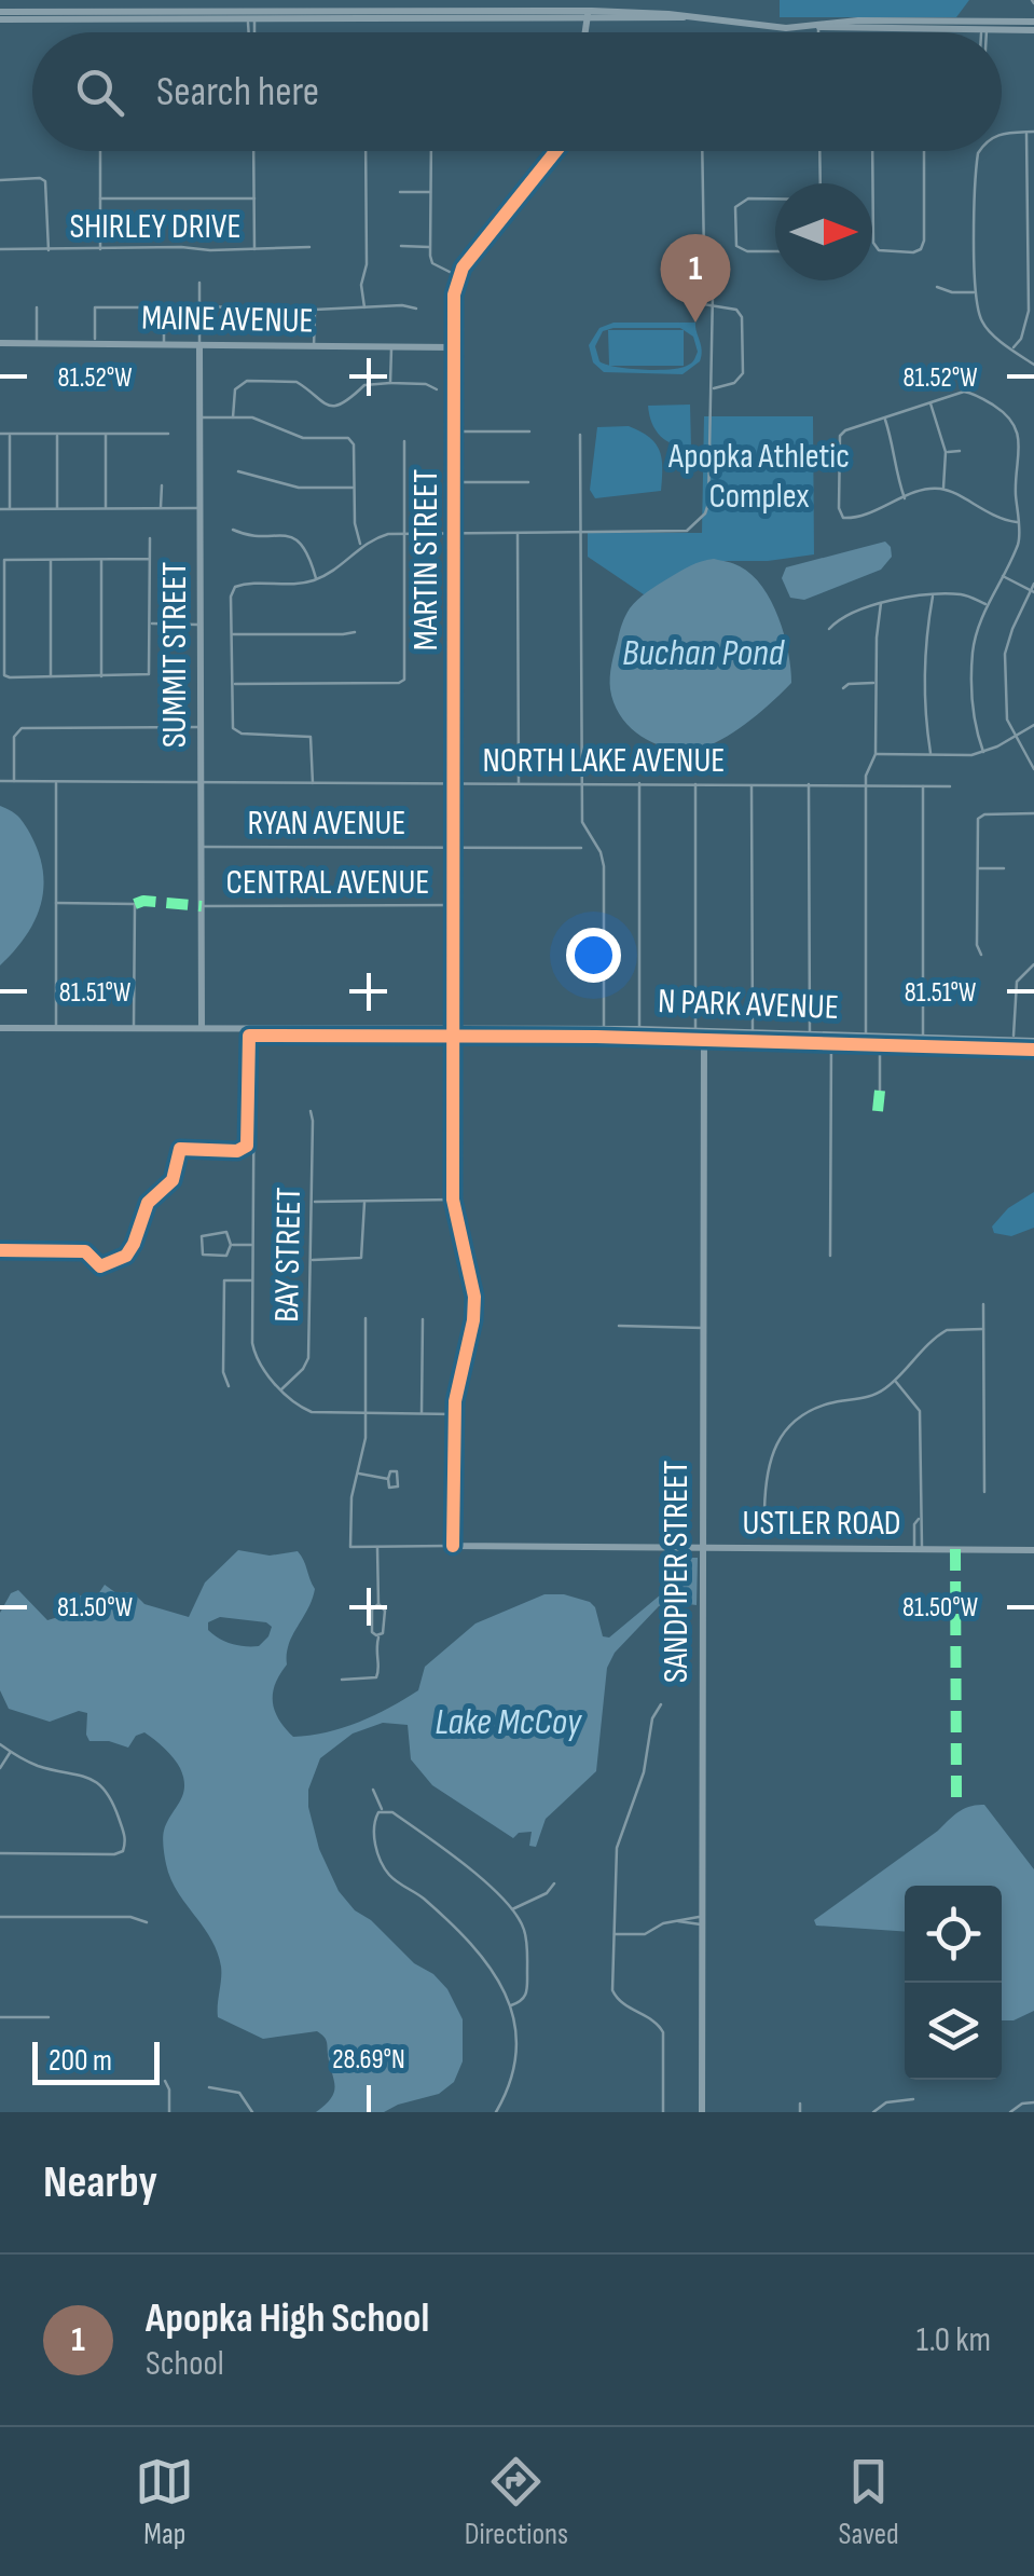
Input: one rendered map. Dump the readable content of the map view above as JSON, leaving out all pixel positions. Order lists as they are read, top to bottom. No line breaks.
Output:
{"streets":{"street":["SHIRLEY DRIVE","MAINE AVENUE","MARTIN STREET","SUMMIT STREET","NORTH LAKE AVENUE","RYAN AVENUE","CENTRAL AVENUE","N PARK AVENUE","BAY STREET","USTLER ROAD","SANDPIPER STREET"]},"crossings":[["MAINE AVENUE","MARTIN STREET"],["MAINE AVENUE","SUMMIT STREET"],["MARTIN STREET","NORTH LAKE AVENUE"],["MARTIN STREET","RYAN AVENUE"],["MARTIN STREET","CENTRAL AVENUE"],["MARTIN STREET","N PARK AVENUE"],["MARTIN STREET","USTLER ROAD"],["SUMMIT STREET","NORTH LAKE AVENUE"],["SUMMIT STREET","RYAN AVENUE"],["SUMMIT STREET","CENTRAL AVENUE"],["SUMMIT STREET","N PARK AVENUE"],["NORTH LAKE AVENUE","SANDPIPER STREET"],["N PARK AVENUE","SANDPIPER STREET"],["USTLER ROAD","SANDPIPER STREET"]],"water":["Buchan Pond","Lake McCoy"],"parks":["Apopka Athletic Complex"],"scale_bar":"200 m","north":"right","page":{"search":"Search here","pins":"1","scale":"200 m","heading":"Nearby","list":[{"mark":"1","name":"Apopka High School","note":"School","value":"1.0 km"}],"nav":["Map","Directions","Saved"]},"coordinates":["81.52°W","81.51°W","81.50°W","28.69°N"]}
